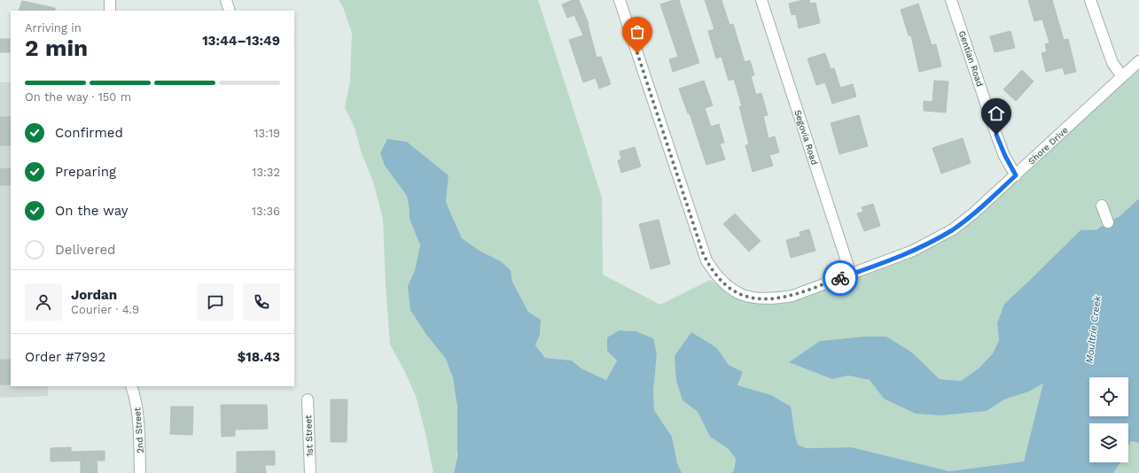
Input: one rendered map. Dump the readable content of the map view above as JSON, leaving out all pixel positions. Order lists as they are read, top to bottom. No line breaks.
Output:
{"streets":{"street":["Gentian Road","Segovia Road","Shore Drive","2nd Street","1st Street"]},"crossings":[["Gentian Road","Shore Drive"],["Segovia Road","Shore Drive"]],"water":["Moultrie Creek"],"page":{"heading":["2 min","Arriving in","13:44–13:49"],"panel":["Jordan","Courier · 4.9","Order #7992","$18.43"],"bar":"On the way · 150 m","list":[["Confirmed","13:19"],["Preparing","13:32"],["On the way","13:36"],"Delivered"]}}
